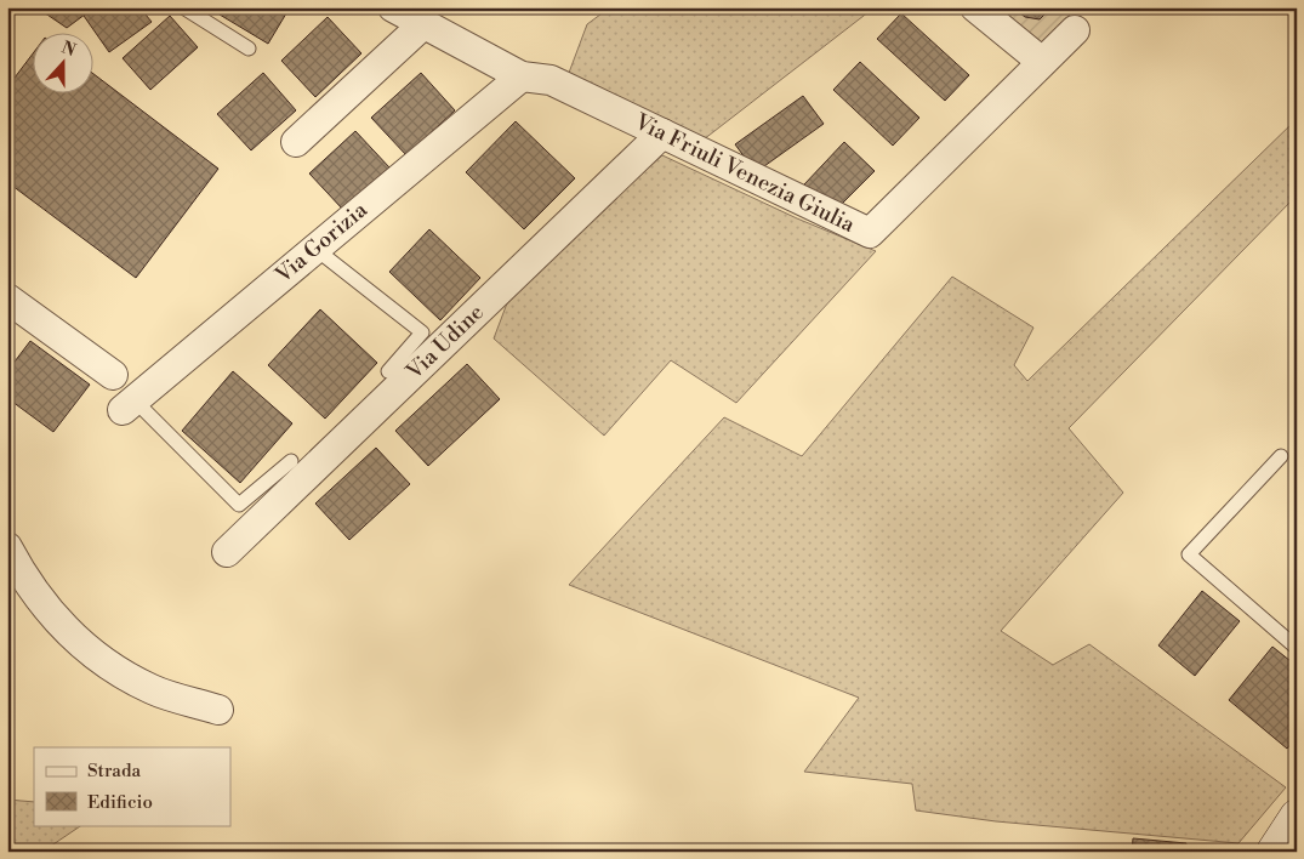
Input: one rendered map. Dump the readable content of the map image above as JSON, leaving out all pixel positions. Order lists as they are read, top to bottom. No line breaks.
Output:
{"streets":{"street":["Via Friuli Venezia Giulia","Via Gorizia","Via Udine"]},"crossings":[["Via Friuli Venezia Giulia","Via Gorizia"],["Via Friuli Venezia Giulia","Via Udine"]],"legend":["Strada","Edificio"],"north":"top"}
